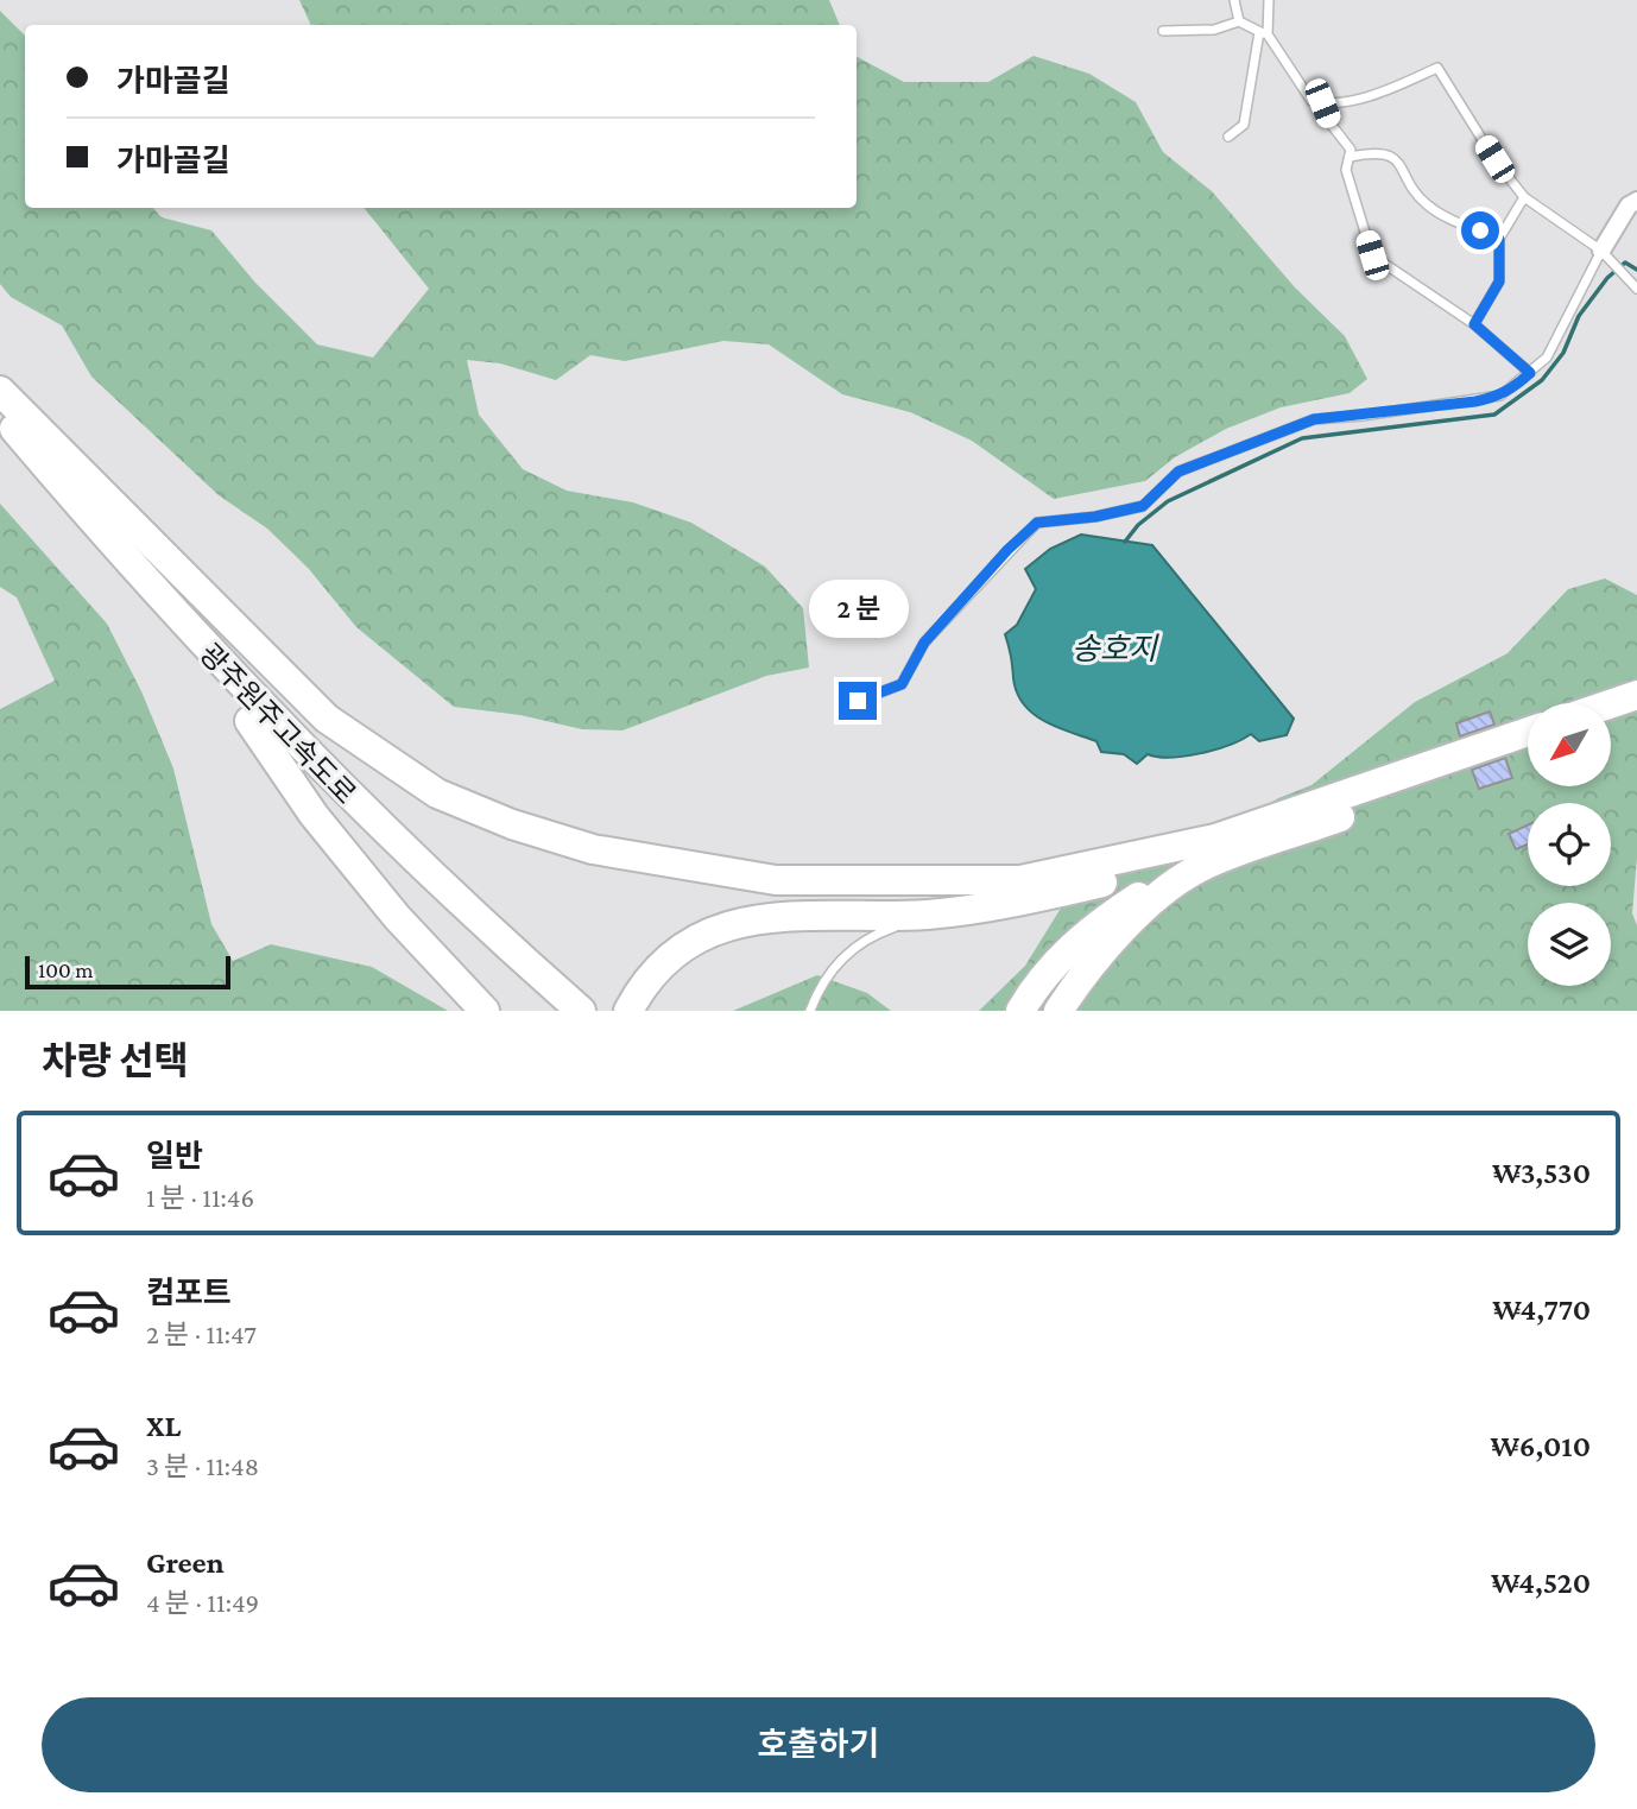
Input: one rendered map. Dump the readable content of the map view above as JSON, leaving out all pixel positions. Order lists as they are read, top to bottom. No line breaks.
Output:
{"streets":{"highway":["광주원주고속도로"]},"water":["송호지"],"scale_bar":"100 m","north":"bottom left","page":{"banner":["가마골길","가마골길"],"bubble":"2 분","scale":"100 m","heading":"차량 선택","list":[{"name":"일반","note":"1 분 · 11:46","value":"₩3,530"},{"name":"컴포트","note":"2 분 · 11:47","value":"₩4,770"},{"name":"XL","note":"3 분 · 11:48","value":"₩6,010"},{"name":"Green","note":"4 분 · 11:49","value":"₩4,520"}],"buttons":"호출하기"}}
